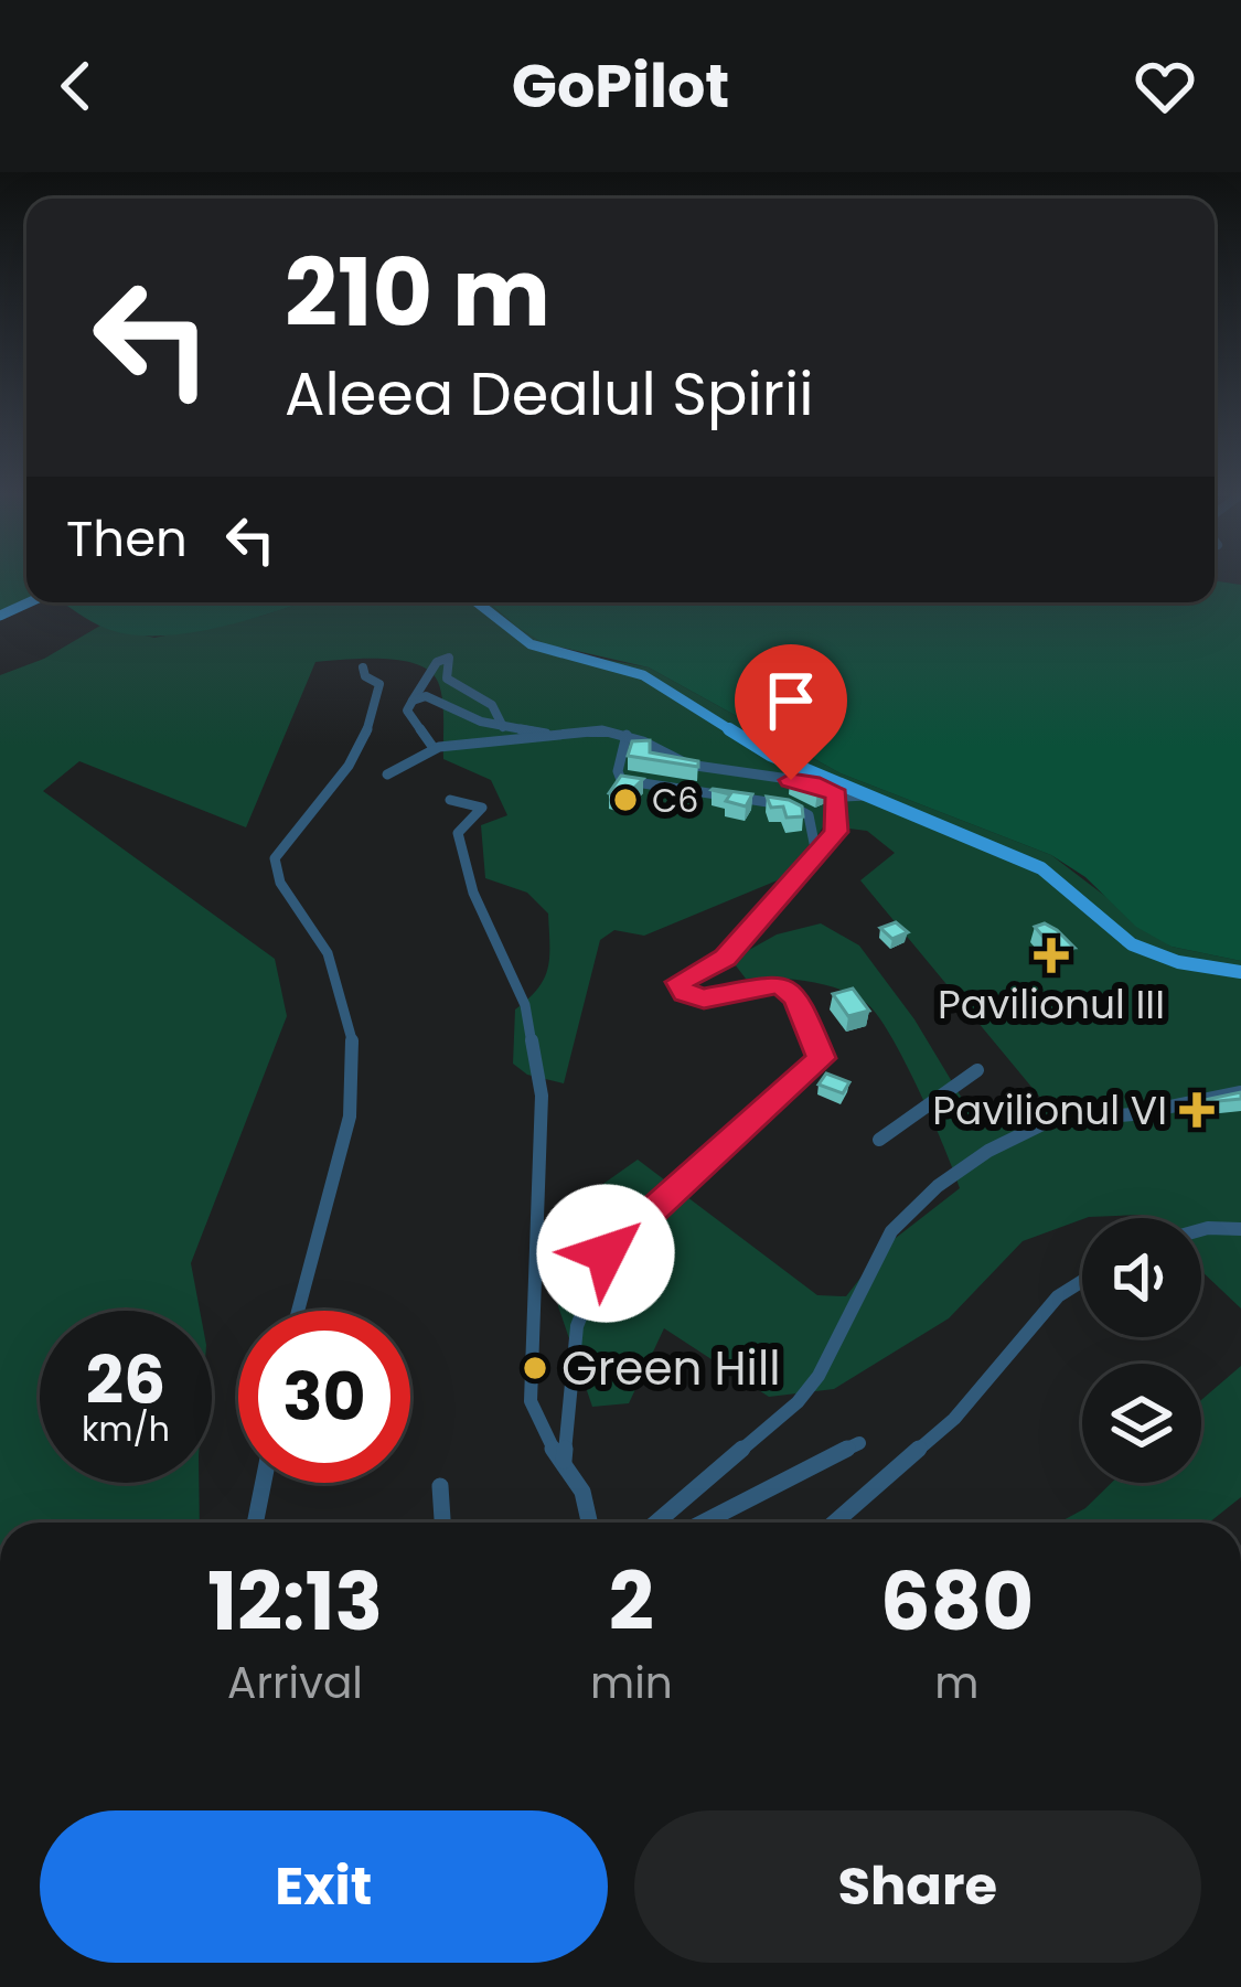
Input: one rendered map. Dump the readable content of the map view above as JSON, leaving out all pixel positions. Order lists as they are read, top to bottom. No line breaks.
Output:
{"places":{"other":["C6","Green Hill"],"health":["Pavilionul III","Pavilionul VI"]},"page":{"header":"GoPilot","turn":["210 m","Aleea Dealul Spirii"],"then":"Then","speed":"26 km/h","limit":"30","eta":["12:13","Arrival","2","min","680","m"],"buttons":["Exit","Share"]}}
